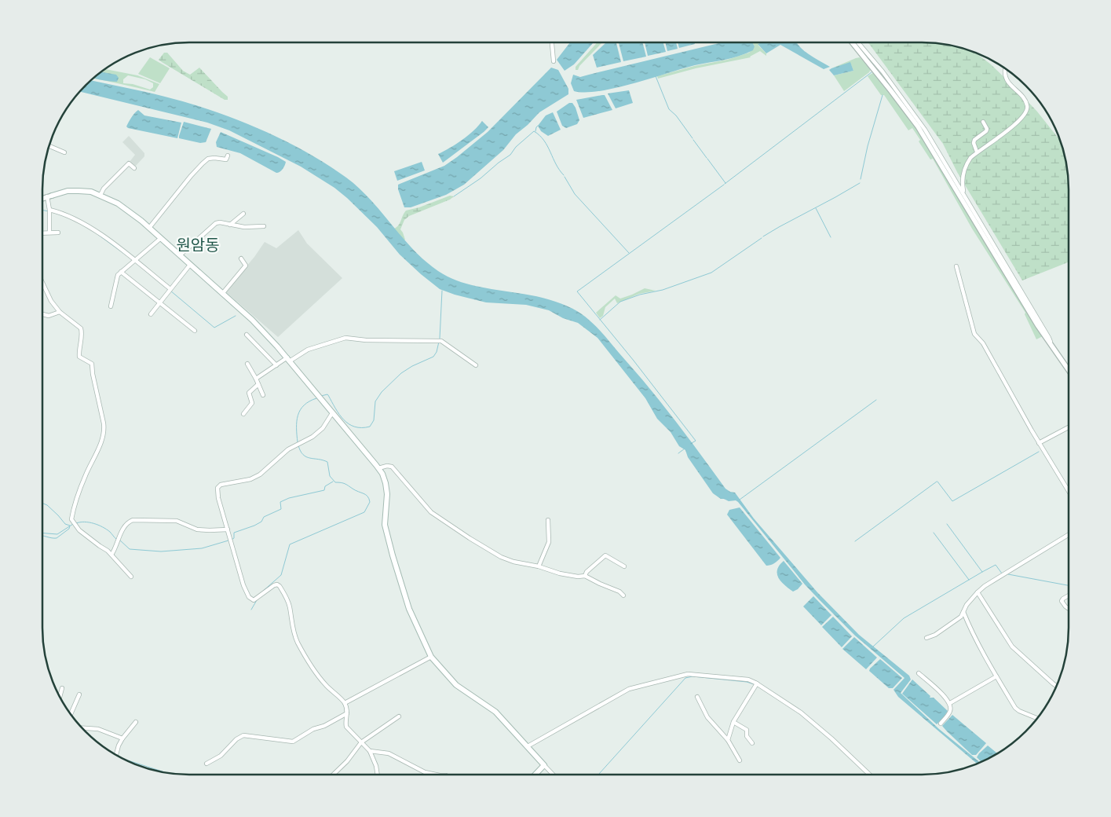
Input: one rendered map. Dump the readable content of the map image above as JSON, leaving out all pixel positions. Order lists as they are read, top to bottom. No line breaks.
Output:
{"districts":["원암동"]}
